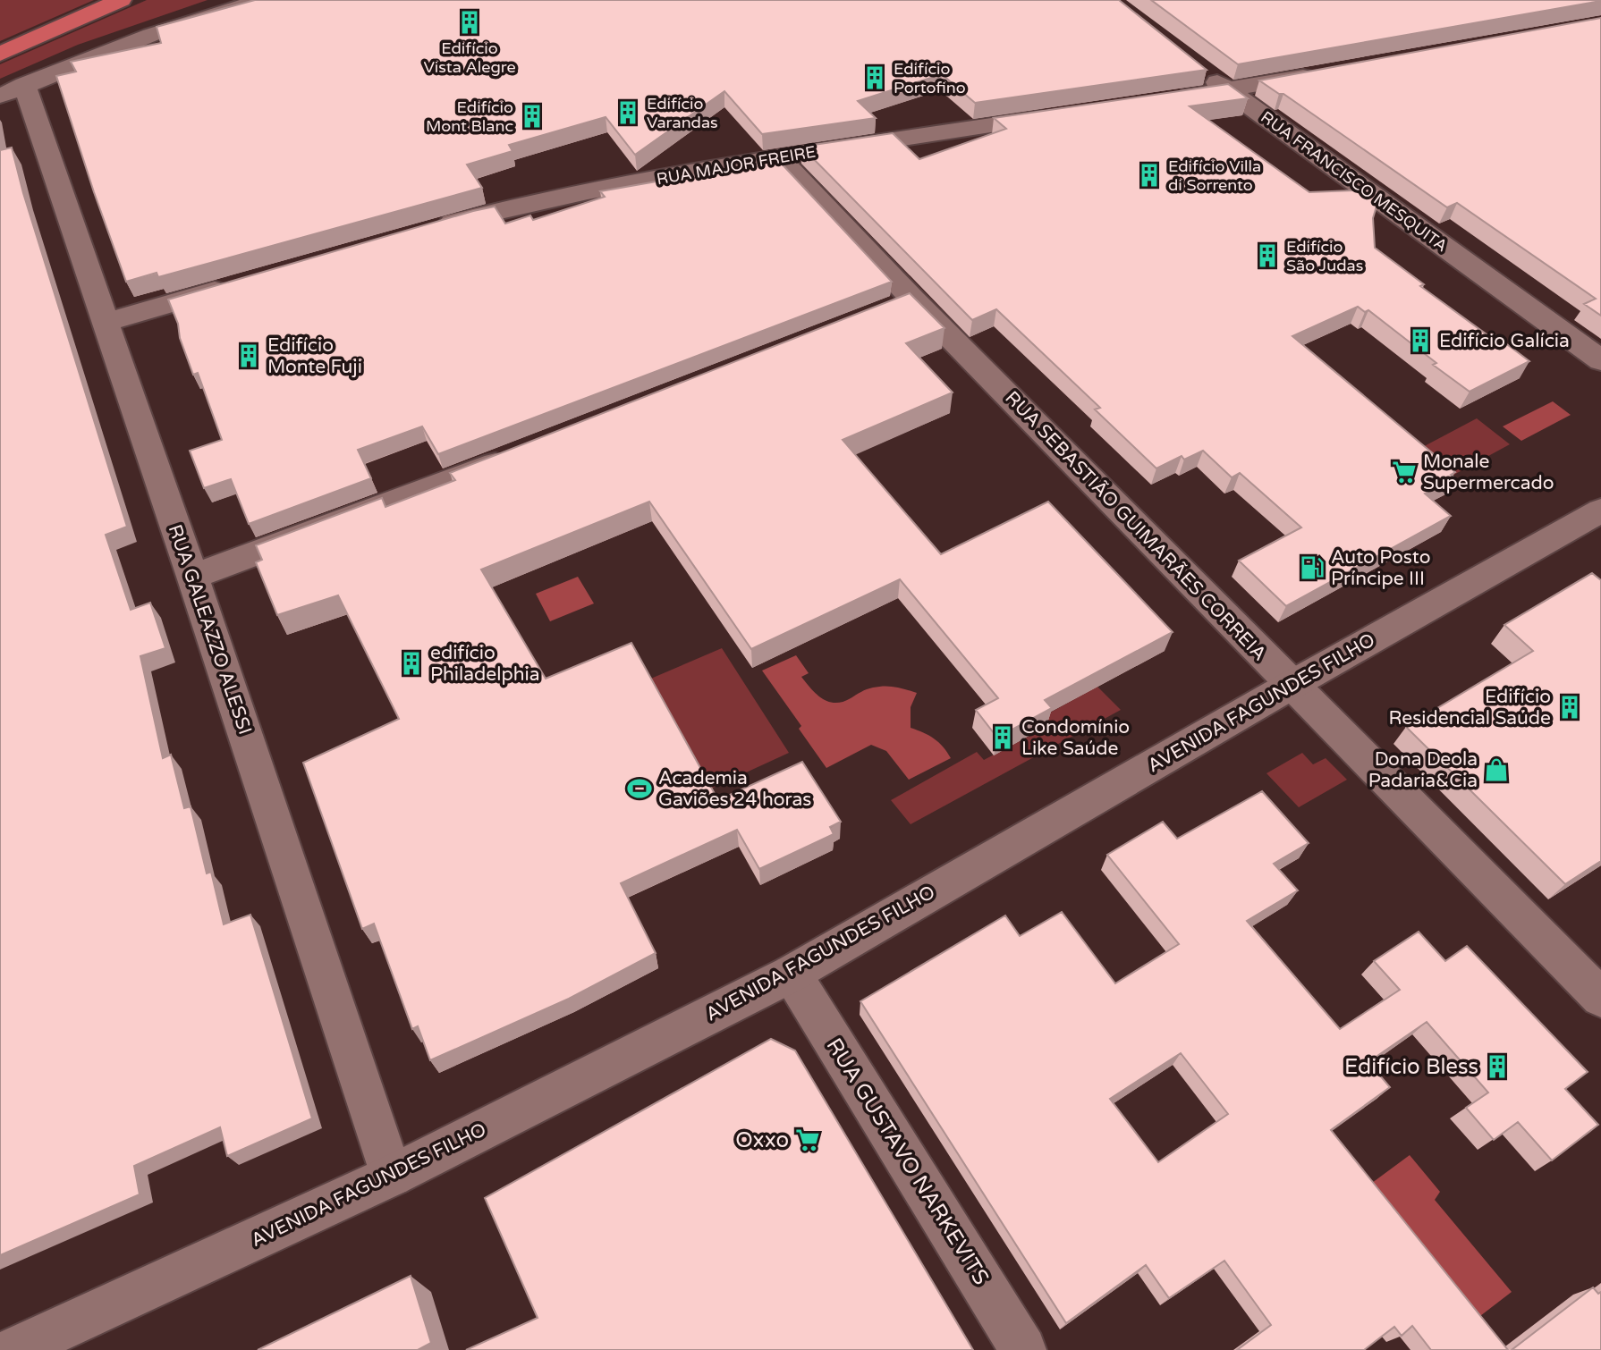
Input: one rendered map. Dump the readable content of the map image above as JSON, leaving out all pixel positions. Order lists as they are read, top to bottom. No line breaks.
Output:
{"streets":{"street":["RUA MAJOR FREIRE","RUA FRANCISCO MESQUITA","RUA SEBASTIÃO GUIMARÃES CORREIA","RUA GALEAZZO ALESSI","AVENIDA FAGUNDES FILHO","RUA GUSTAVO NARKEVITS"]},"crossings":[["RUA MAJOR FREIRE","RUA SEBASTIÃO GUIMARÃES CORREIA"],["RUA SEBASTIÃO GUIMARÃES CORREIA","AVENIDA FAGUNDES FILHO"],["RUA GALEAZZO ALESSI","AVENIDA FAGUNDES FILHO"],["AVENIDA FAGUNDES FILHO","RUA GUSTAVO NARKEVITS"]],"places":{"building":["Edifício Vista Alegre","Edifício Portofino","Edifício Varandas","Edifício Mont Blanc","Edifício Villa di Sorrento","Edifício São Judas","Edifício Galícia","Edifício Monte Fuji","edifício Philadelphia","Edifício Residencial Saúde","Condomínio Like Saúde","Edifício Bless"],"supermarket":["Monale Supermercado","Oxxo"],"fuel station":["Auto Posto Príncipe III"],"shop":["Dona Deola Padaria&Cia"],"sports":["Academia Gaviões 24 horas"]}}
